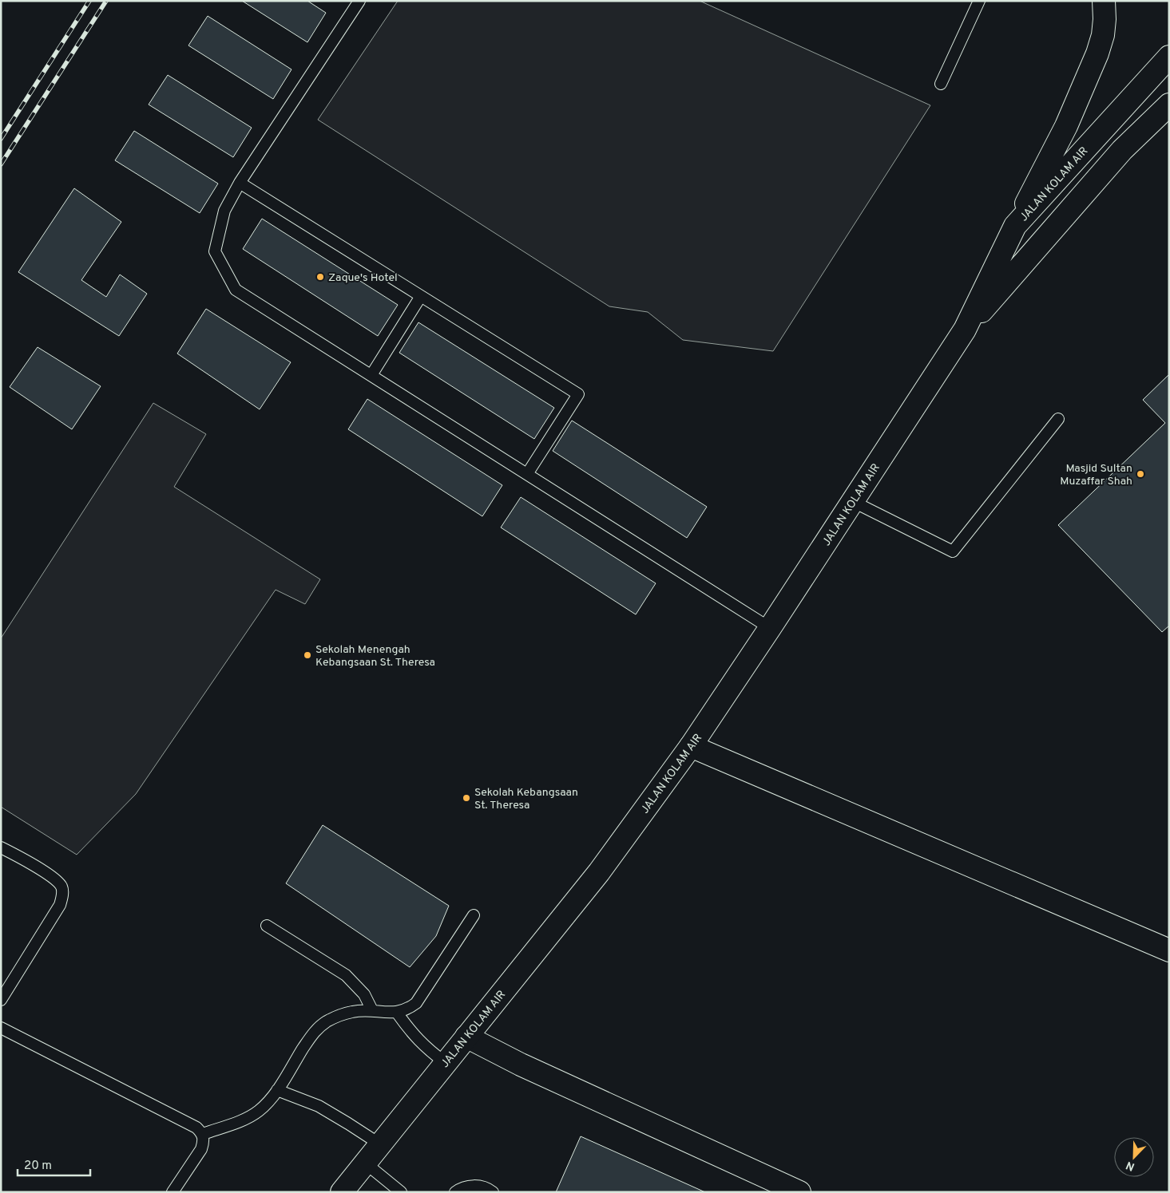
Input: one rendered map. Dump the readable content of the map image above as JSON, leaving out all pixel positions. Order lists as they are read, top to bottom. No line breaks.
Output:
{"streets":{"main road":["JALAN KOLAM AIR"]},"places":["Zaque's Hotel","Masjid Sultan Muzaffar Shah","Sekolah Menengah Kebangsaan St. Theresa","Sekolah Kebangsaan St. Theresa"],"scale_bar":"20 m","north":"bottom left"}
